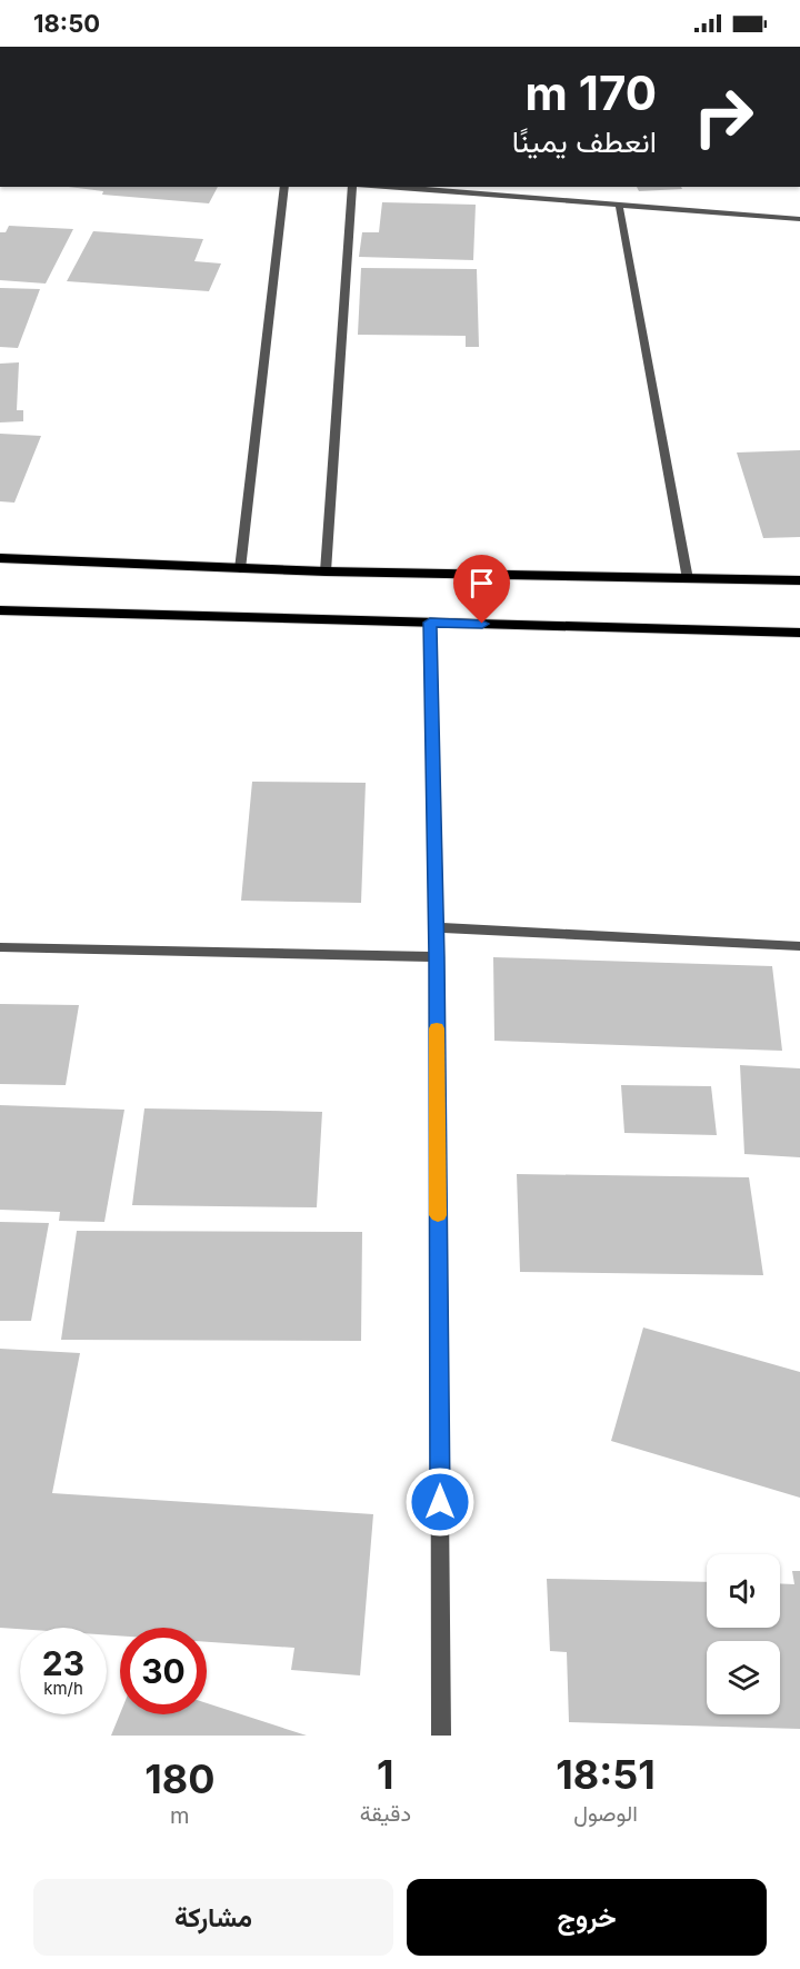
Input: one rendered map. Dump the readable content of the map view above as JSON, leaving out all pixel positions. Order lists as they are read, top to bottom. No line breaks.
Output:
{"page":{"status":"18:50","turn":["170 m","انعطف يمينًا"],"speed":"23 km/h","limit":"30","eta":["18:51","الوصول","1","دقيقة","180","m"],"buttons":["خروج","مشاركة"]}}
